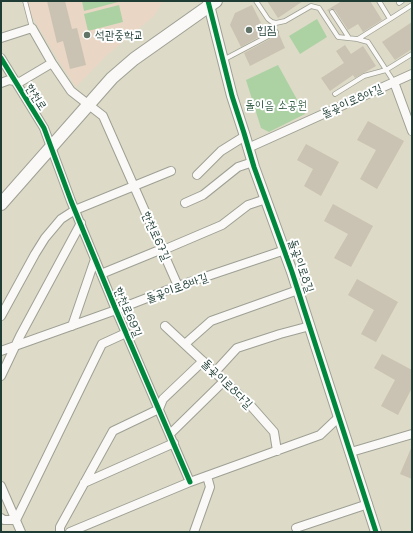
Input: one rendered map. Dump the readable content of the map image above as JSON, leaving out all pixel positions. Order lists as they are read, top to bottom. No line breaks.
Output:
{"streets":{"street":["한천로","돌곶이로8아길","한천로67길","돌곶이로8길","돌곶이로8바길","한천로69길","돌곶이로8다길"]},"crossings":[["한천로","한천로69길"],["돌곶이로8아길","돌곶이로8길"],["한천로67길","돌곶이로8바길"],["돌곶이로8길","돌곶이로8바길"],["돌곶이로8길","돌곶이로8다길"],["돌곶이로8바길","한천로69길"]],"parks":["돌이음 소공원"],"places":["힙짐","석관중학교"]}
